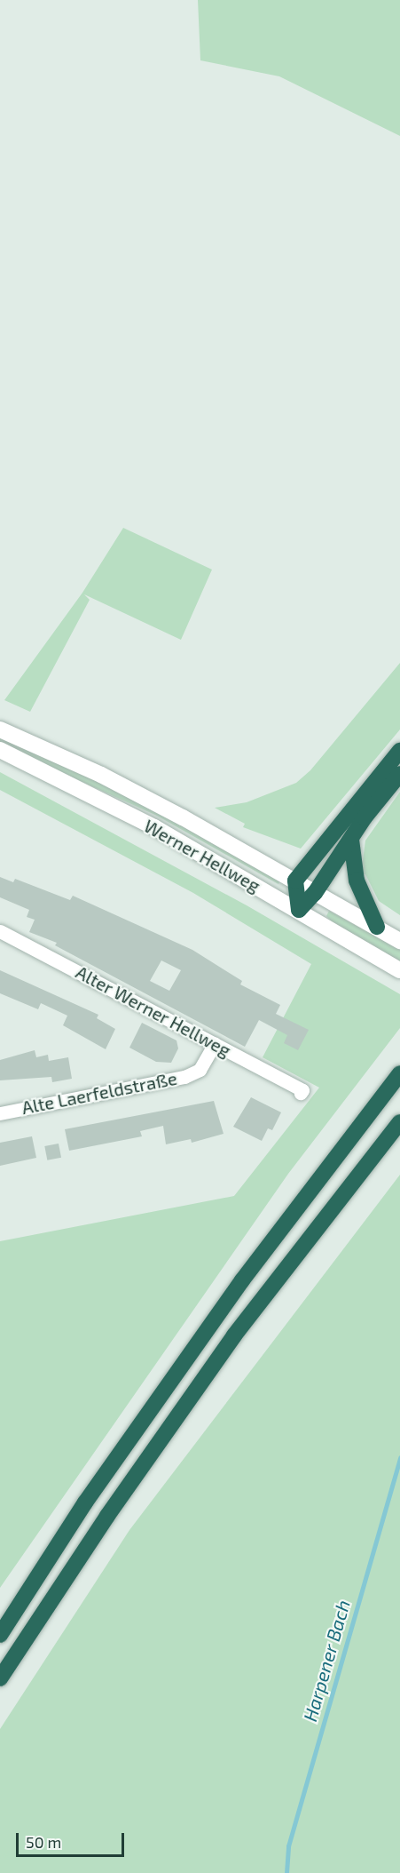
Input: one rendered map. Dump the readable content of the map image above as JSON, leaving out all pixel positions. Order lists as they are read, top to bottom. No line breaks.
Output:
{"streets":{"main road":["Werner Hellweg"],"street":["Alter Werner Hellweg","Alte Laerfeldstraße"]},"crossings":[["Alter Werner Hellweg","Alte Laerfeldstraße"]],"water":["Harpener Bach"],"scale_bar":"50 m"}
